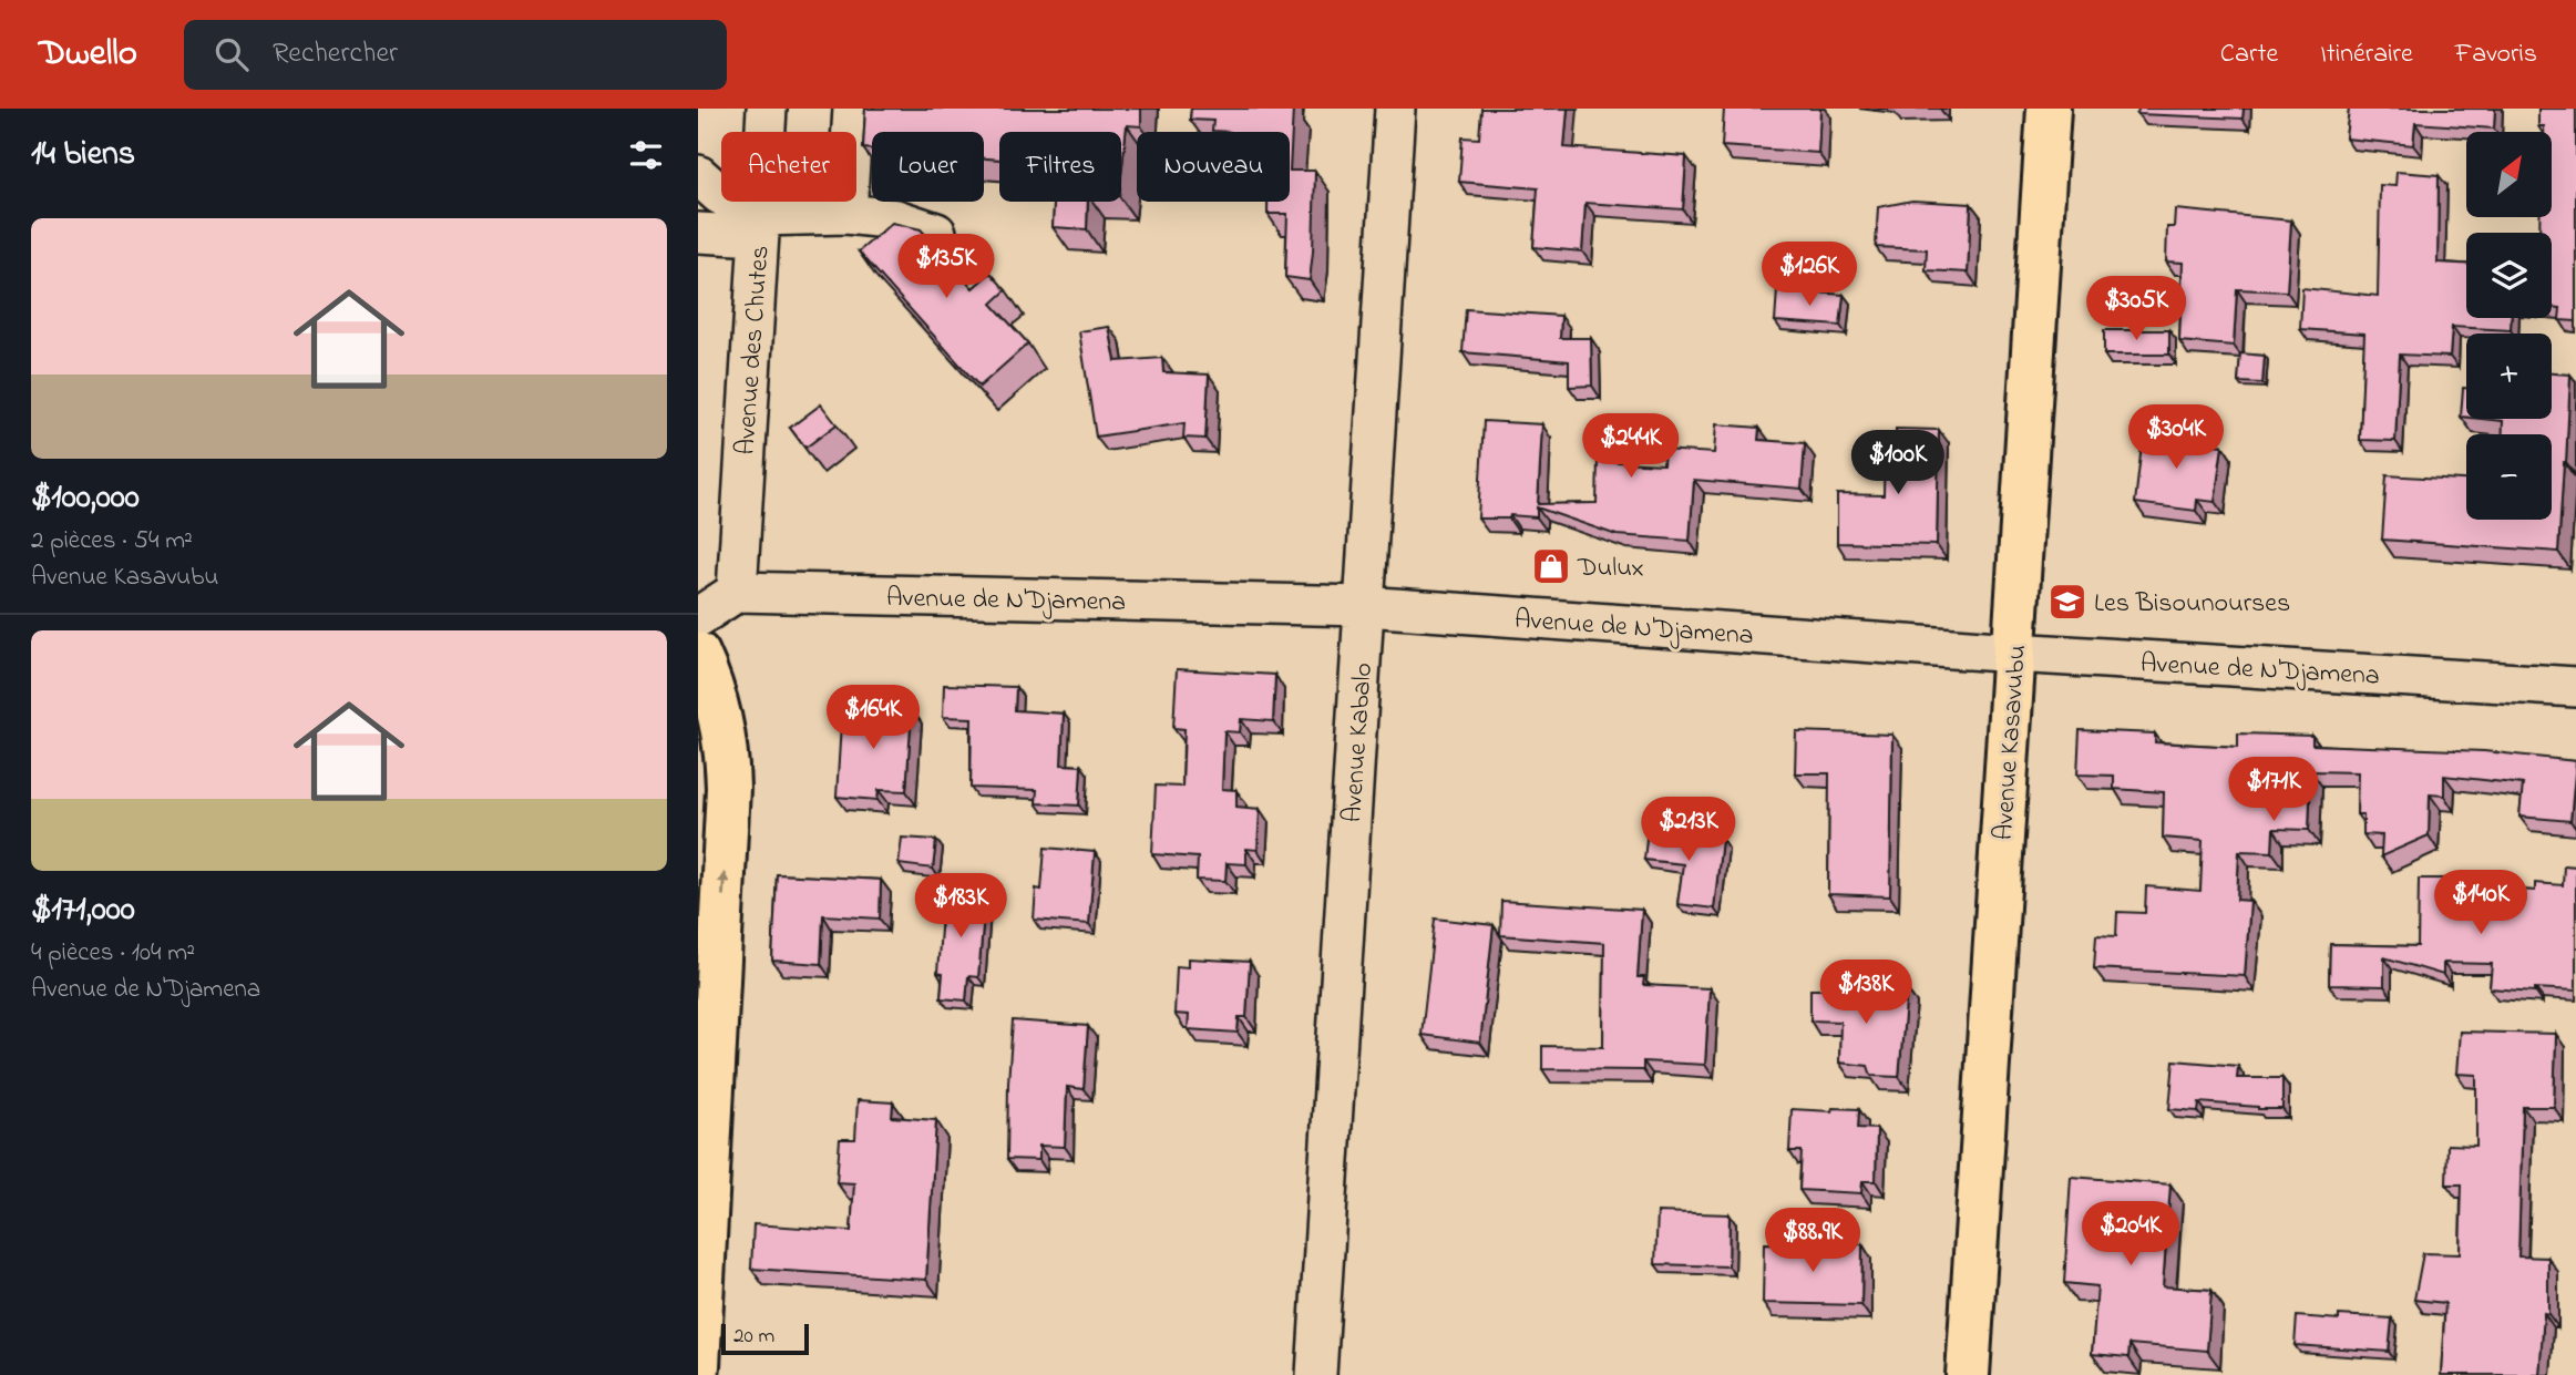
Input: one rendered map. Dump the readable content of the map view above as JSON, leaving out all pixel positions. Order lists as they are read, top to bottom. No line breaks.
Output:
{"streets":{"main road":["Avenue Kasavubu"],"street":["Avenue des Chutes","Avenue de N'Djamena","Avenue Kabalo"]},"crossings":[["Avenue des Chutes","Avenue de N'Djamena"],["Avenue de N'Djamena","Avenue Kabalo"],["Avenue de N'Djamena","Avenue Kasavubu"]],"places":{"shop":["Dulux"],"school or university":["Les Bisounourses"]},"scale_bar":"20 m","north":"top right","page":{"header":"Dwello","search":"Rechercher","nav":["Carte","Itinéraire","Favoris"],"heading":"14 biens","map_buttons":["+","−"],"chip":["Acheter","Louer","Filtres","Nouveau"],"list":[{"name":"$100,000","note":"2 pièces · 54 m² · Avenue Kasavubu"},{"name":"$171,000","note":"4 pièces · 104 m² · Avenue de N'Djamena"}],"price":["$135K","$126K","$305K","$304K","$244K","$100K","$164K","$171K","$213K","$140K","$183K","$138K","$204K","$88.9K"],"scale":"20 m"}}
